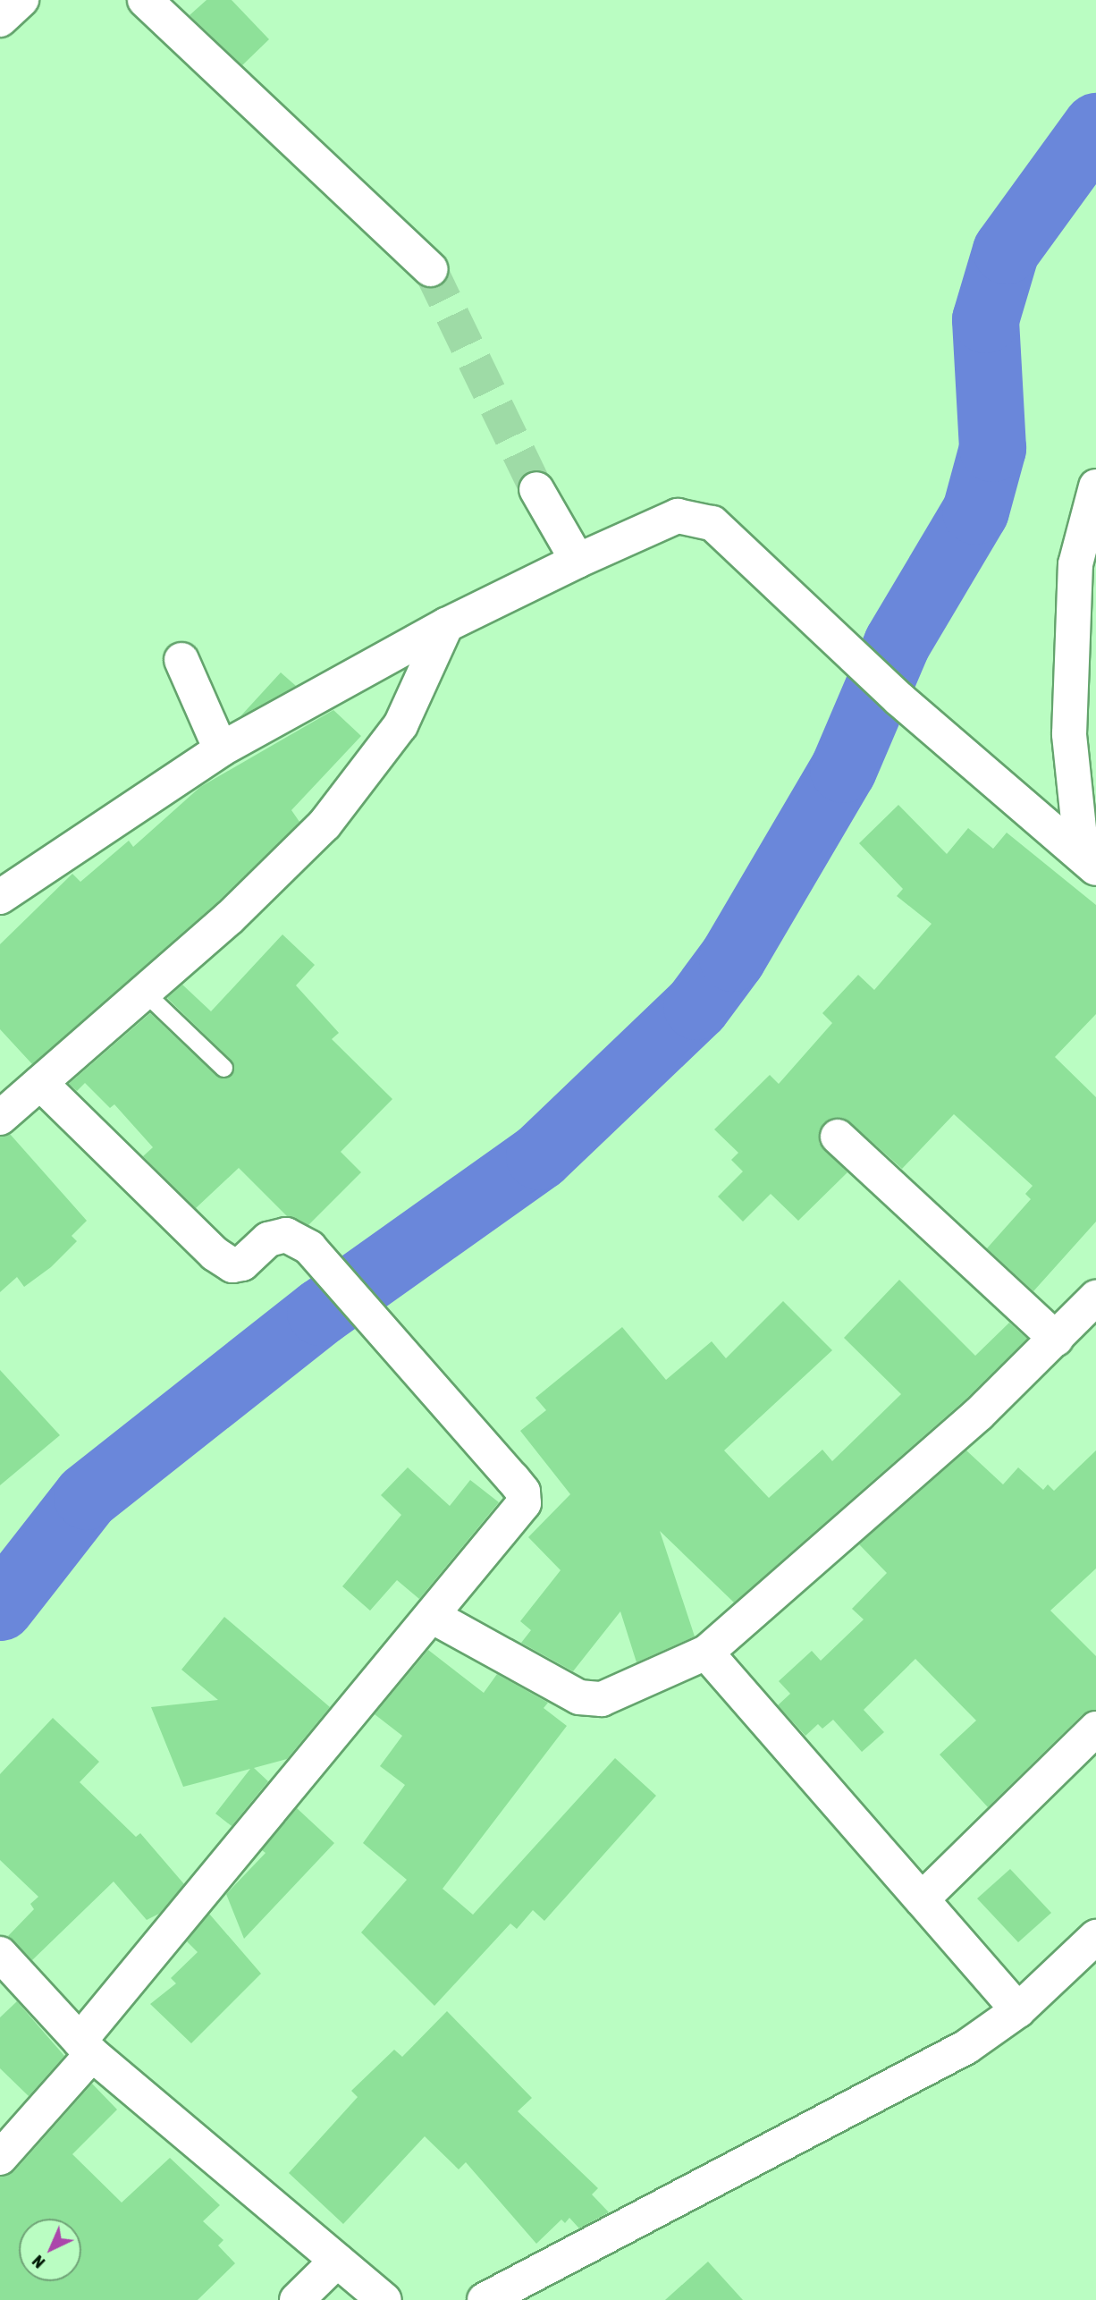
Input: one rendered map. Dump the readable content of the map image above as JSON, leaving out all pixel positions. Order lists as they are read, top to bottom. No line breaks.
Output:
{"north":"bottom left"}
